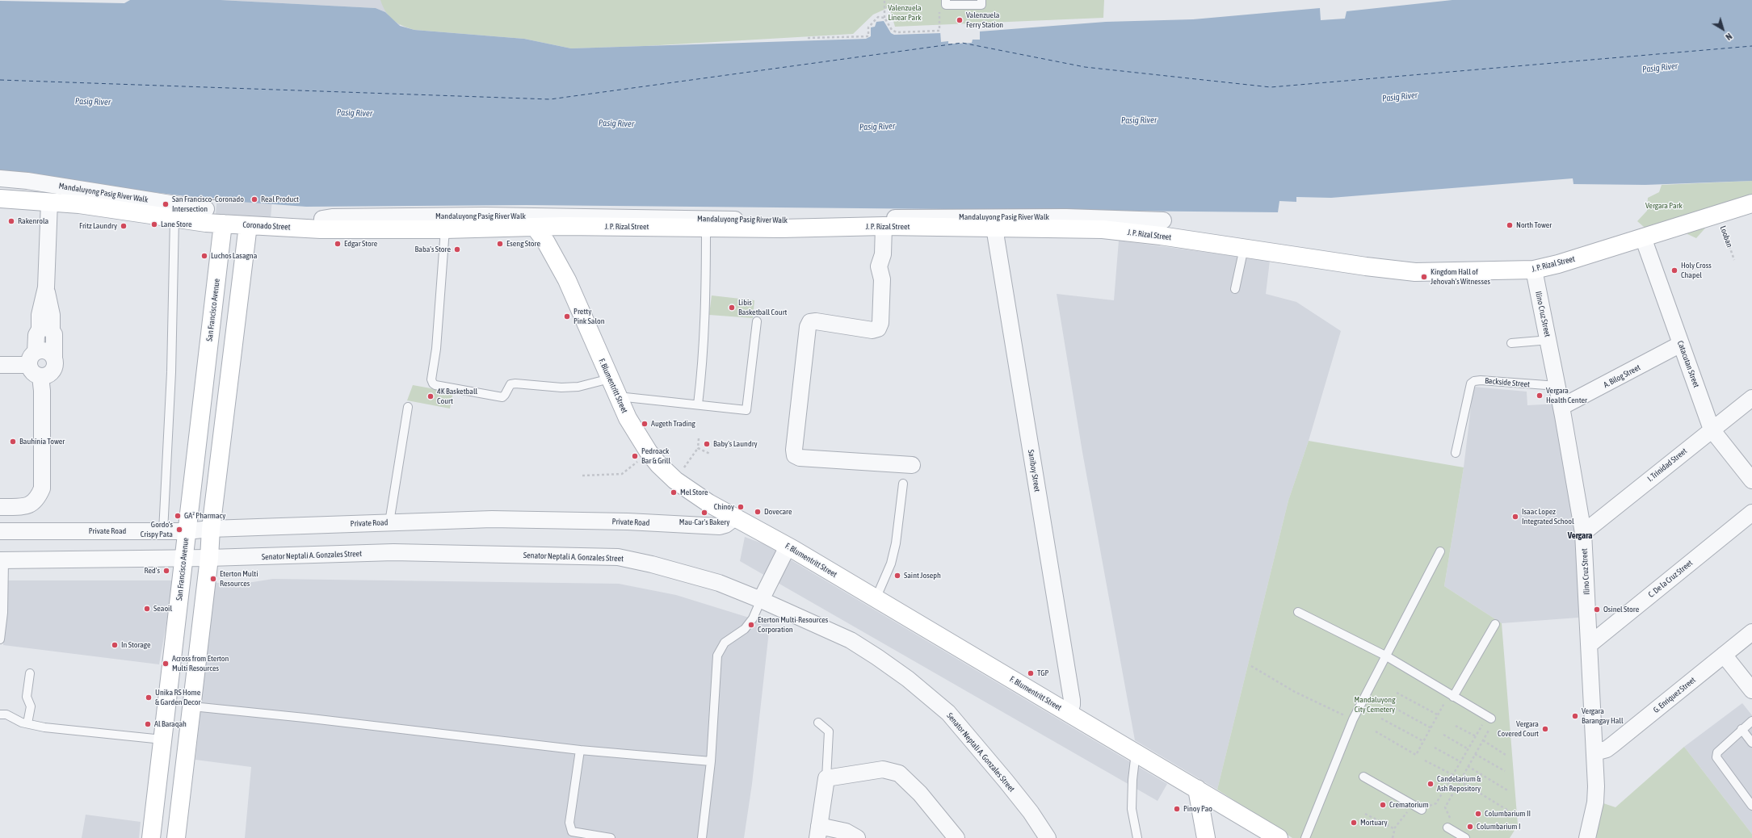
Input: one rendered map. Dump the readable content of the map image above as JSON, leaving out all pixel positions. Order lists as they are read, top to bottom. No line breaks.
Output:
{"streets":{"street":["Mandaluyong Pasig River Walk","Coronado Street","J. P. Rizal Street","San Francisco Avenue","Ilino Cruz Street","Catacutan Street","A. Bilog Street","F. Blumentritt Street","I. Trinidad Street","Saniboy Street","Private Road","Senator Neptali A. Gonzales Street","C. De la Cruz Street","G. Enriquez Street"],"lane":["Backside Street"],"path":["Looban"]},"crossings":[["Coronado Street","J. P. Rizal Street"],["Coronado Street","San Francisco Avenue"],["Coronado Street","F. Blumentritt Street"],["J. P. Rizal Street","Looban"],["J. P. Rizal Street","Ilino Cruz Street"],["J. P. Rizal Street","Catacutan Street"],["J. P. Rizal Street","F. Blumentritt Street"],["J. P. Rizal Street","Saniboy Street"],["San Francisco Avenue","Private Road"],["San Francisco Avenue","Senator Neptali A. Gonzales Street"],["Ilino Cruz Street","A. Bilog Street"],["Ilino Cruz Street","Backside Street"],["Ilino Cruz Street","I. Trinidad Street"],["Ilino Cruz Street","C. De la Cruz Street"],["Ilino Cruz Street","G. Enriquez Street"],["Catacutan Street","A. Bilog Street"],["Catacutan Street","I. Trinidad Street"],["F. Blumentritt Street","Saniboy Street"],["F. Blumentritt Street","Private Road"]],"districts":["Vergara"],"water":["Pasig River"],"parks":["Valenzuela Linear Park","Vergara Park","Mandaluyong City Cemetery"],"places":["Valenzuela Ferry Station","Real Product","San Francisco–Coronado Intersection","Rakenrola","Lane Store","North Tower","Fritz Laundry","Edgar Store","Eseng Store","Baba's Store","Luchos Lasagna","Holy Cross Chapel","Kingdom Hall of Jehovah's Witnesses","Libis Basketball Court","Pretty Pink Salon","Vergara Health Center","4K Basketball Court","Augeth Trading","Bauhinia Tower","Baby's Laundry","Pedroack Bar & Grill","Mel Store","Chinoy","Dovecare","Mau-Car's Bakery","GA² Pharmacy","Isaac Lopez Integrated School","Gordo's Crispy Pata","Red's","Saint Joseph","Eterton Multi Resources","Seaoil","Osinel Store","Eterton Multi-Resources Corporation","In Storage","Across from Eterton Multi Resources","TGP","Unika RS Home & Garden Decor","Vergara Barangay Hall","Al Baraqah","Vergara Covered Court","Candelarium & Ash Repository","Crematorium","Pinoy Pao","Columbarium II","Mortuary","Columbarium I"],"north":"bottom right"}
